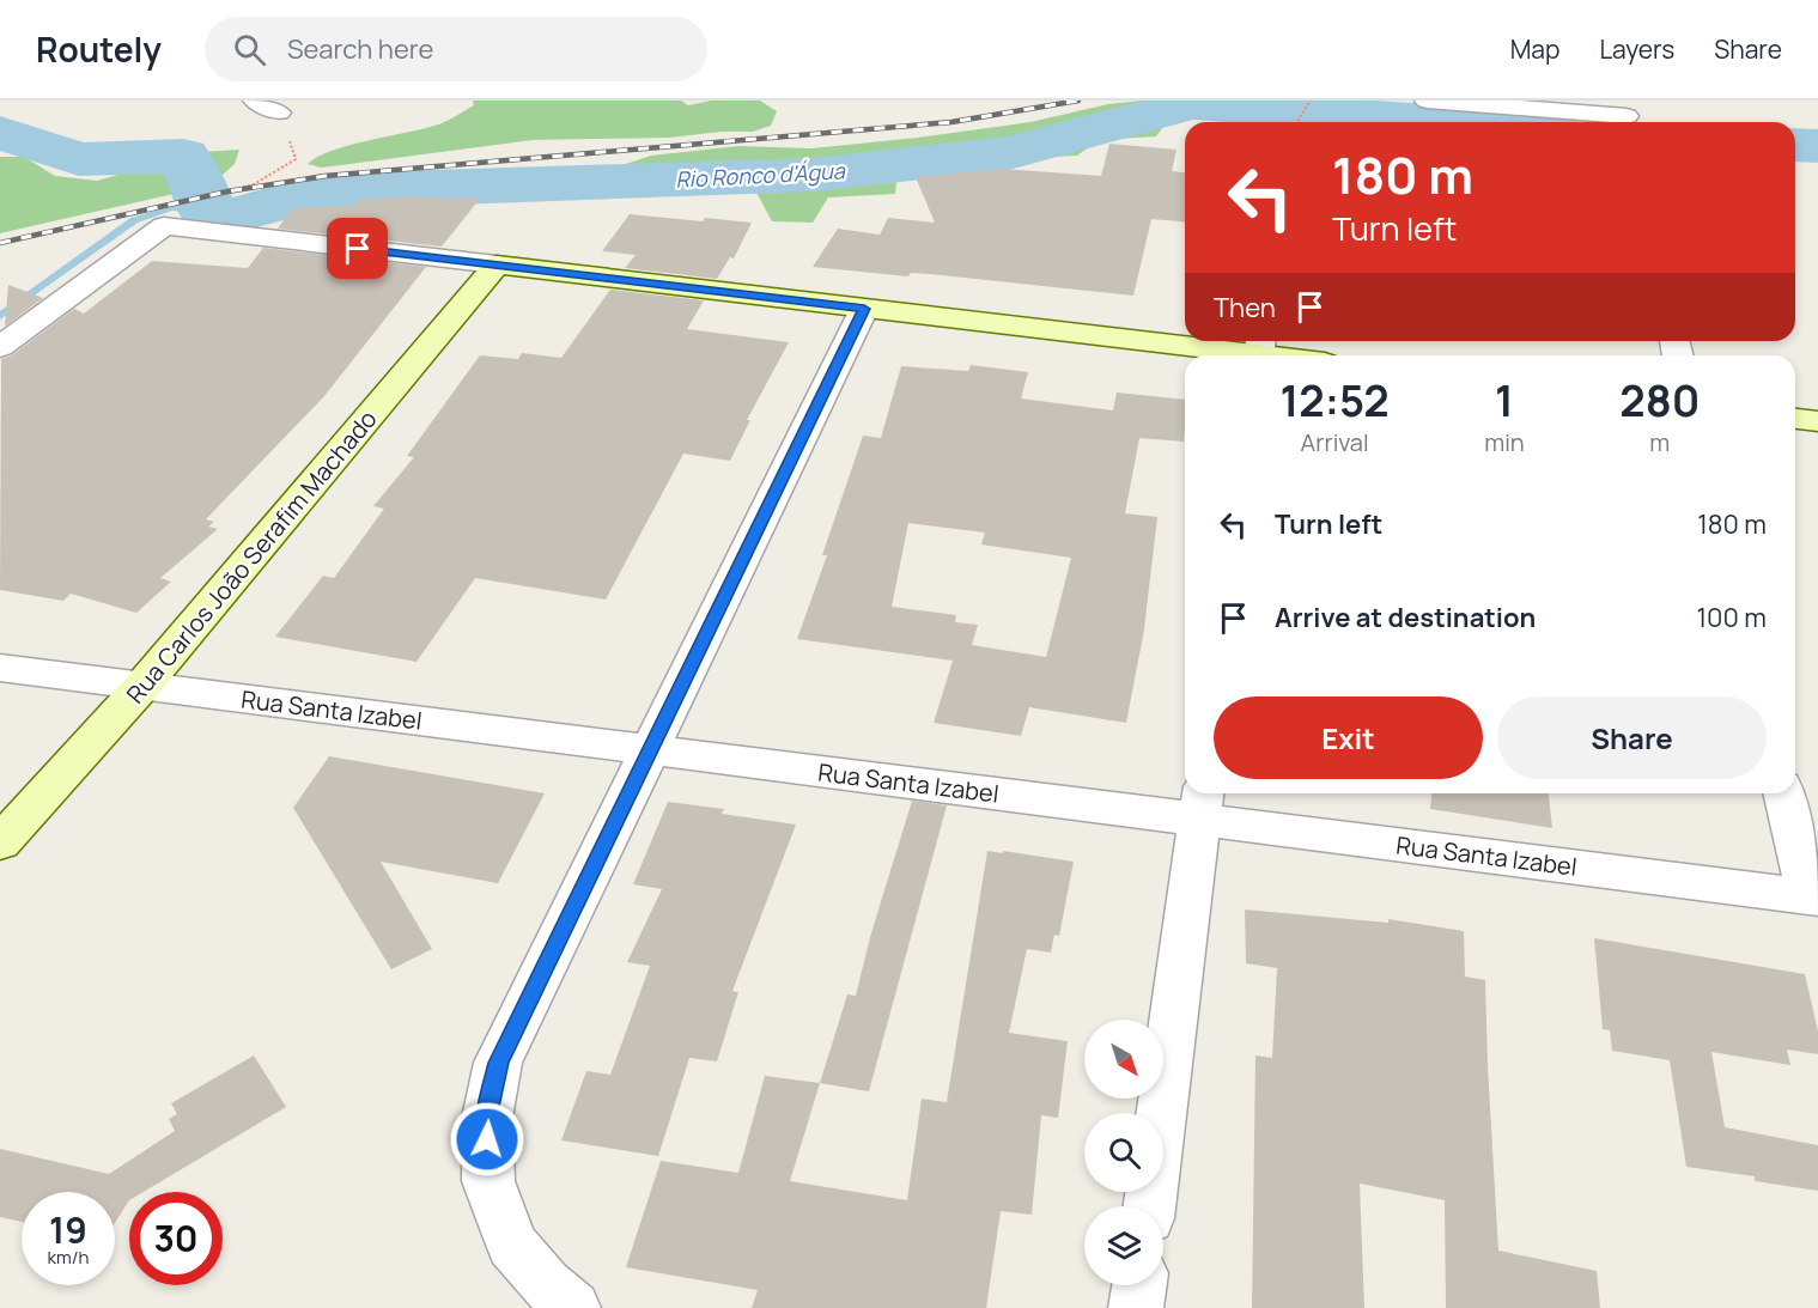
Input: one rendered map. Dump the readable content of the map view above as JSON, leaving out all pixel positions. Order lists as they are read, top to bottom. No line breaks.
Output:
{"streets":{"street":["Rua Carlos João Serafim Machado","Rua Santa Izabel"]},"crossings":[["Rua Carlos João Serafim Machado","Rua Santa Izabel"]],"water":["Rio Ronco d'Água"],"north":"bottom right","page":{"header":"Routely","search":"Search here","nav":["Map","Layers","Share"],"turn":["180 m","Turn left"],"then":"Then","eta":["12:52","Arrival","1","min","280","m"],"list":[{"name":"Turn left","value":"180 m"},{"name":"Arrive at destination","value":"100 m"}],"buttons":["Exit","Share"],"speed":"19 km/h","limit":"30"}}
